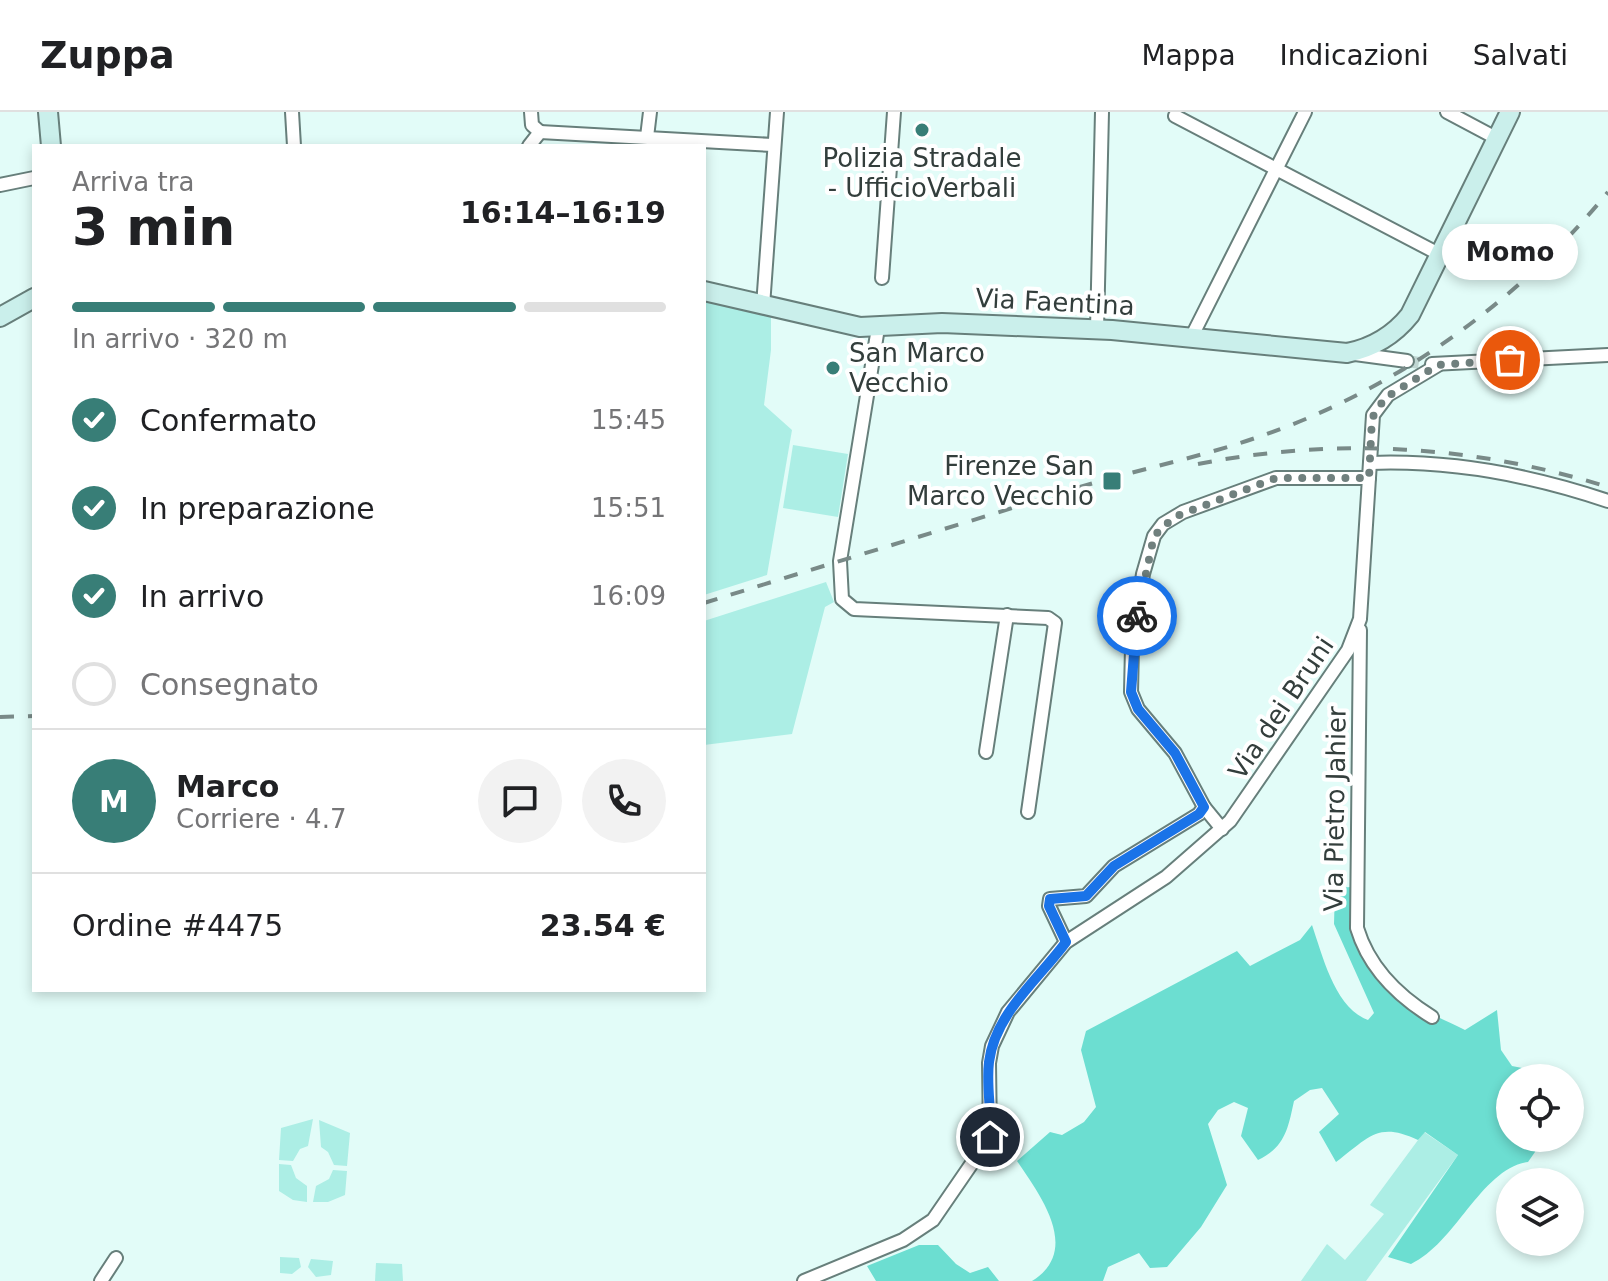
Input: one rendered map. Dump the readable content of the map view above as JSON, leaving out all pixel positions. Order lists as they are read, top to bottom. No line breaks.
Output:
{"streets":{"street":["Via Faentina","Via dei Bruni","Via Pietro Jahier"]},"crossings":[["Via dei Bruni","Via Pietro Jahier"]],"places":{"other":["Polizia Stradale - UfficioVerbali","Momo","San Marco Vecchio"],"transit":["Firenze San Marco Vecchio"]},"page":{"header":"Zuppa","nav":["Mappa","Indicazioni","Salvati"],"heading":["3 min","Arriva tra","16:14–16:19"],"panel":["Marco","Corriere · 4.7","Ordine #4475","23.54 €"],"bubble":"Momo","bar":"In arrivo · 320 m","list":[["Confermato","15:45"],["In preparazione","15:51"],["In arrivo","16:09"],"Consegnato"],"round":"M"}}
